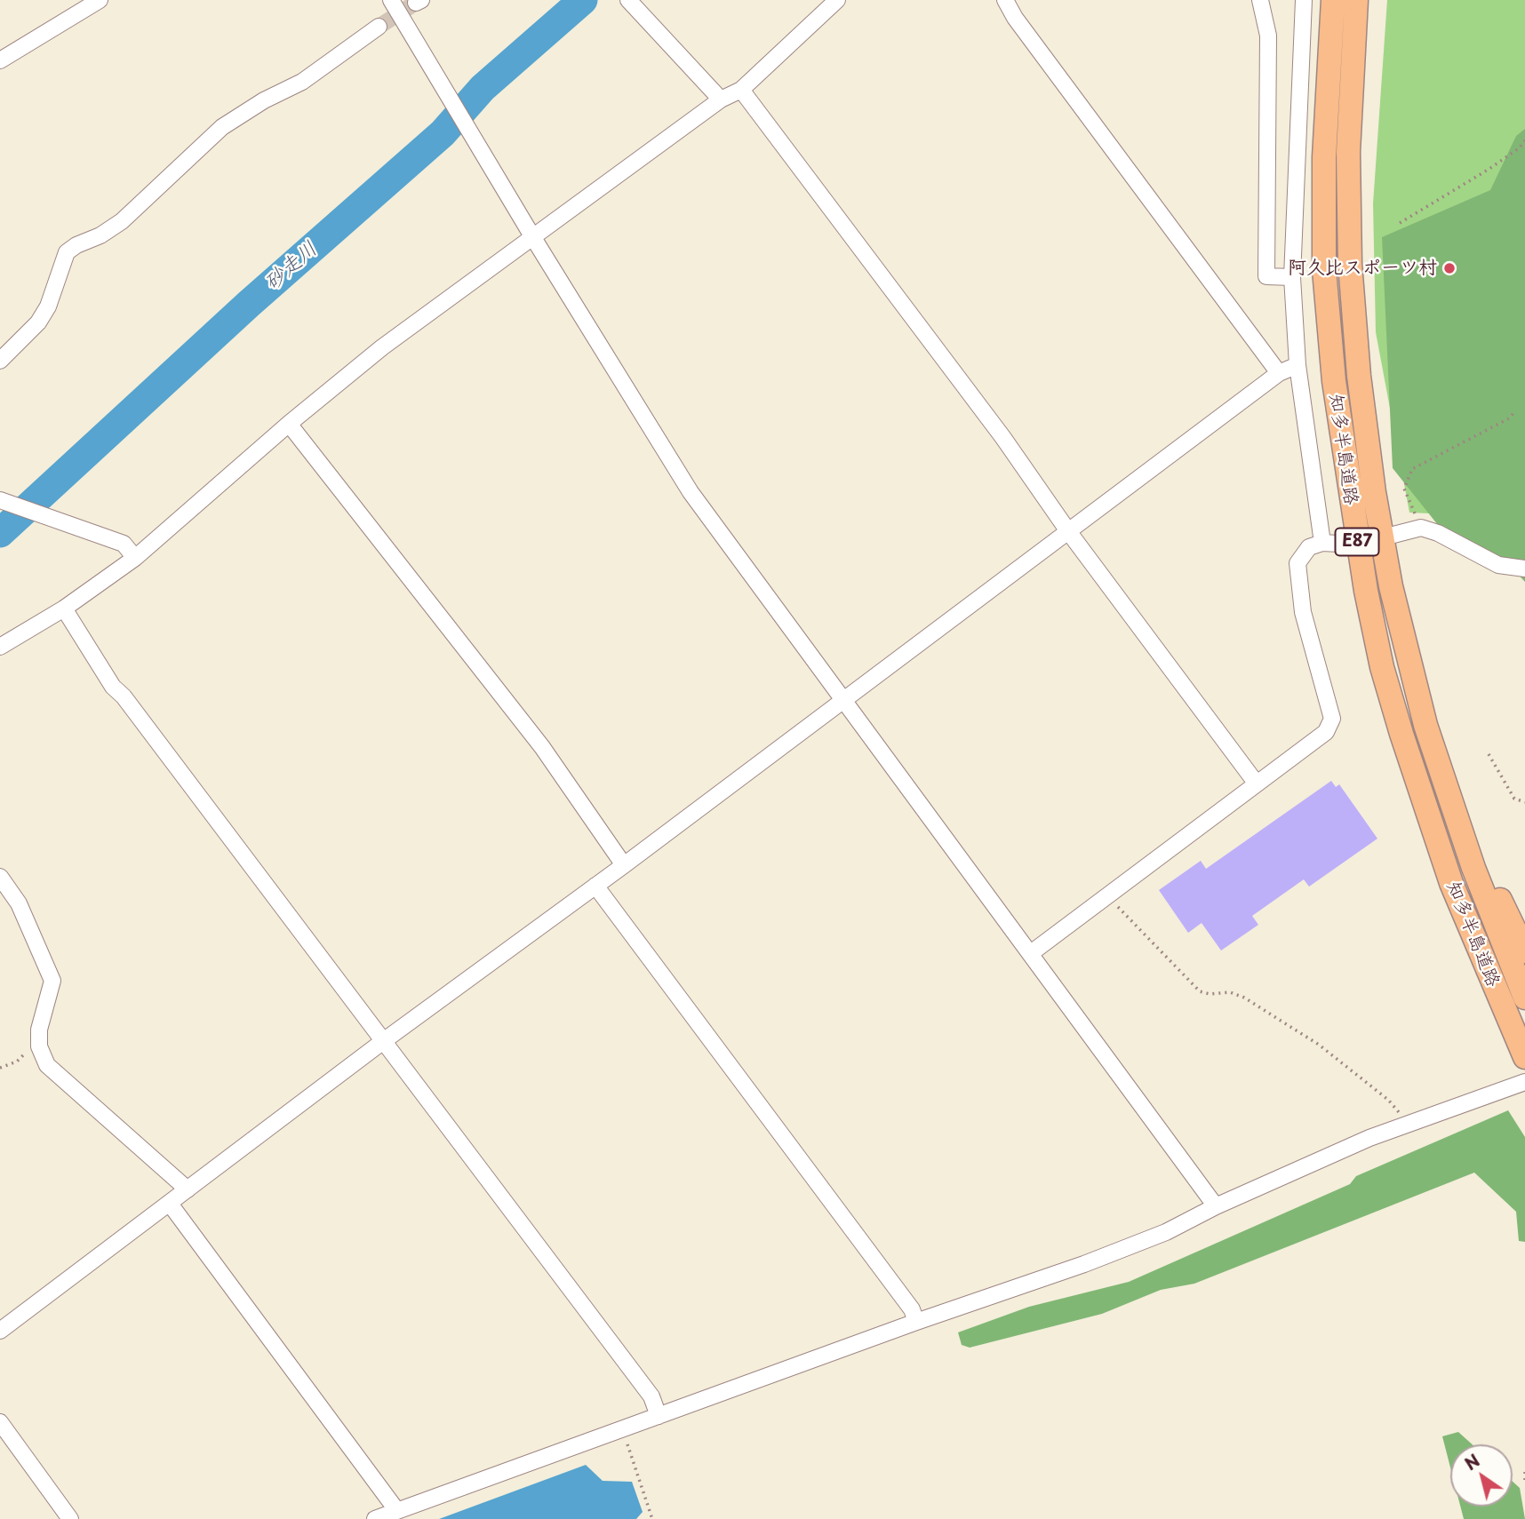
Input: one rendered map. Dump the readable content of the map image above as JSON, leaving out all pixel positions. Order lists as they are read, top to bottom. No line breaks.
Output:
{"streets":{"highway":["知多半島道路","E87"]},"water":["砂走川"],"places":["阿久比スポーツ村"],"north":"top left"}
